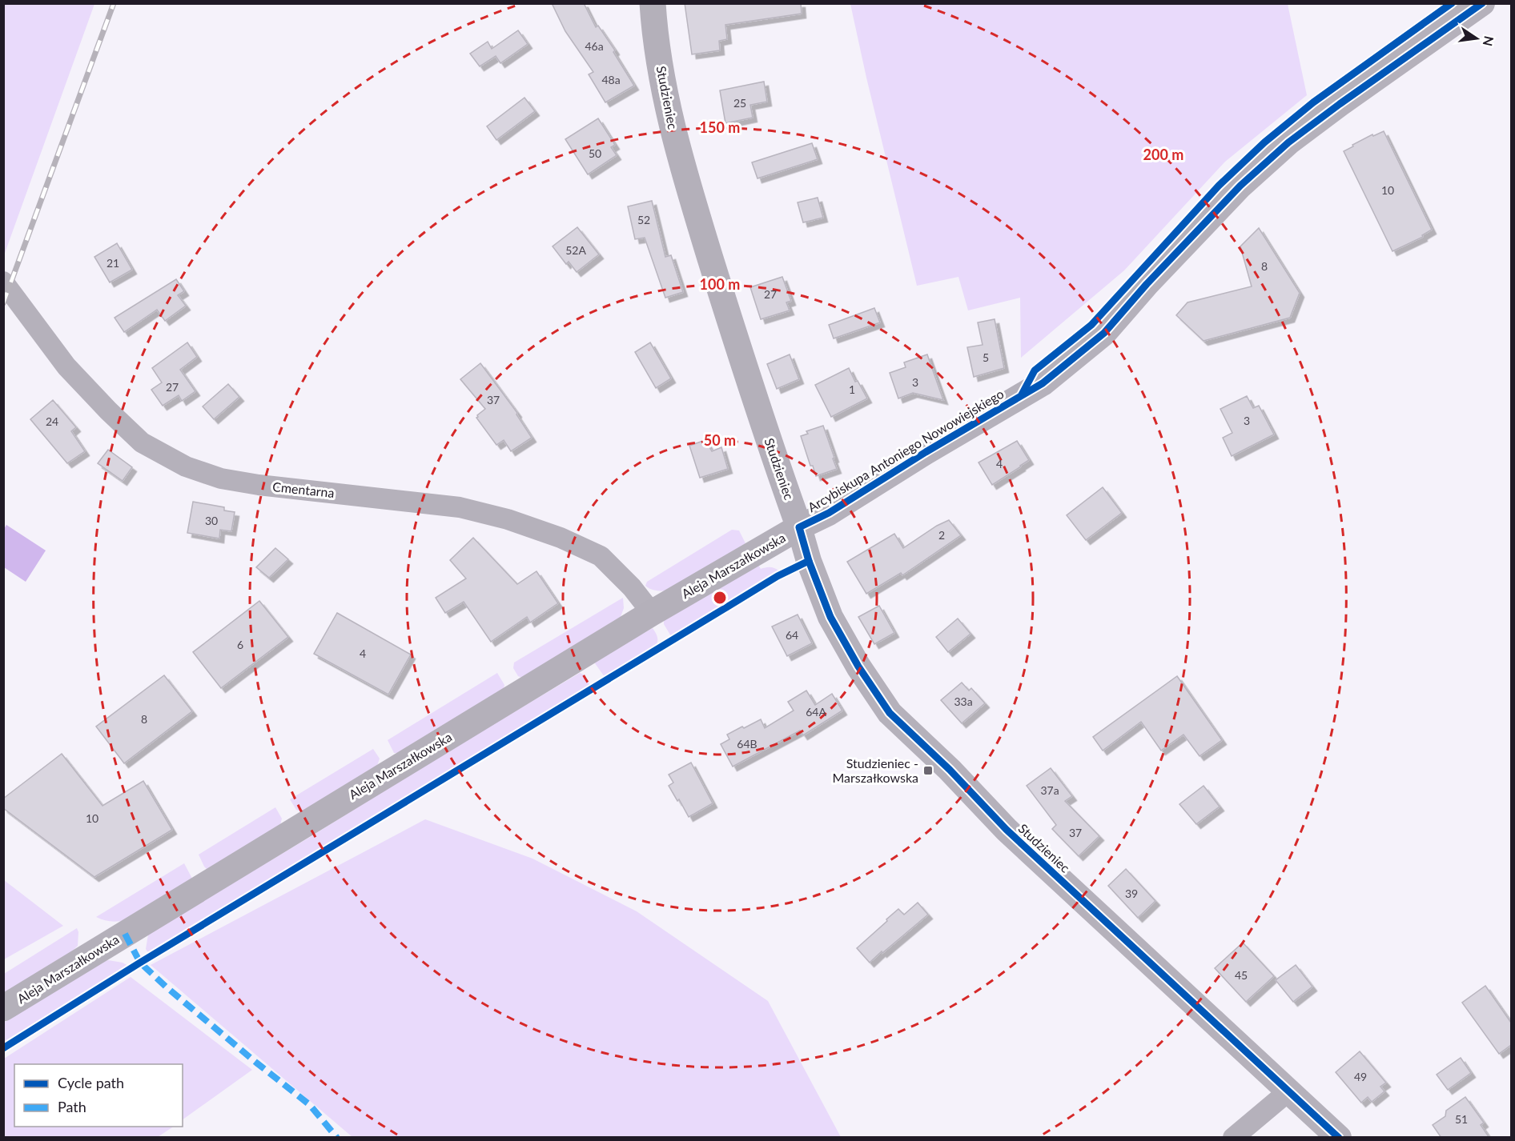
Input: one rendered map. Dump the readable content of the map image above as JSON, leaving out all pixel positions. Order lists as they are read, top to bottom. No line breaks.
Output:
{"streets":{"main road":["Studzieniec","Aleja Marszałkowska"],"street":["Arcybiskupa Antoniego Nowowiejskiego","Cmentarna"]},"crossings":[["Studzieniec","Arcybiskupa Antoniego Nowowiejskiego"],["Studzieniec","Aleja Marszałkowska"],["Arcybiskupa Antoniego Nowowiejskiego","Aleja Marszałkowska"],["Cmentarna","Aleja Marszałkowska"]],"places":{"transit":["Studzieniec - Marszałkowska"]},"house_numbers":["46a","48a","25","50","10","52","52A","21","8","27","5","3","27","1","37","3","24","4","30","2","64","6","4","33a","64A","8","64B","37a","10","37","39","45","49","51"],"legend":["Cycle path","Path"],"north":"right","rings":["150 m","200 m","100 m","50 m"]}
